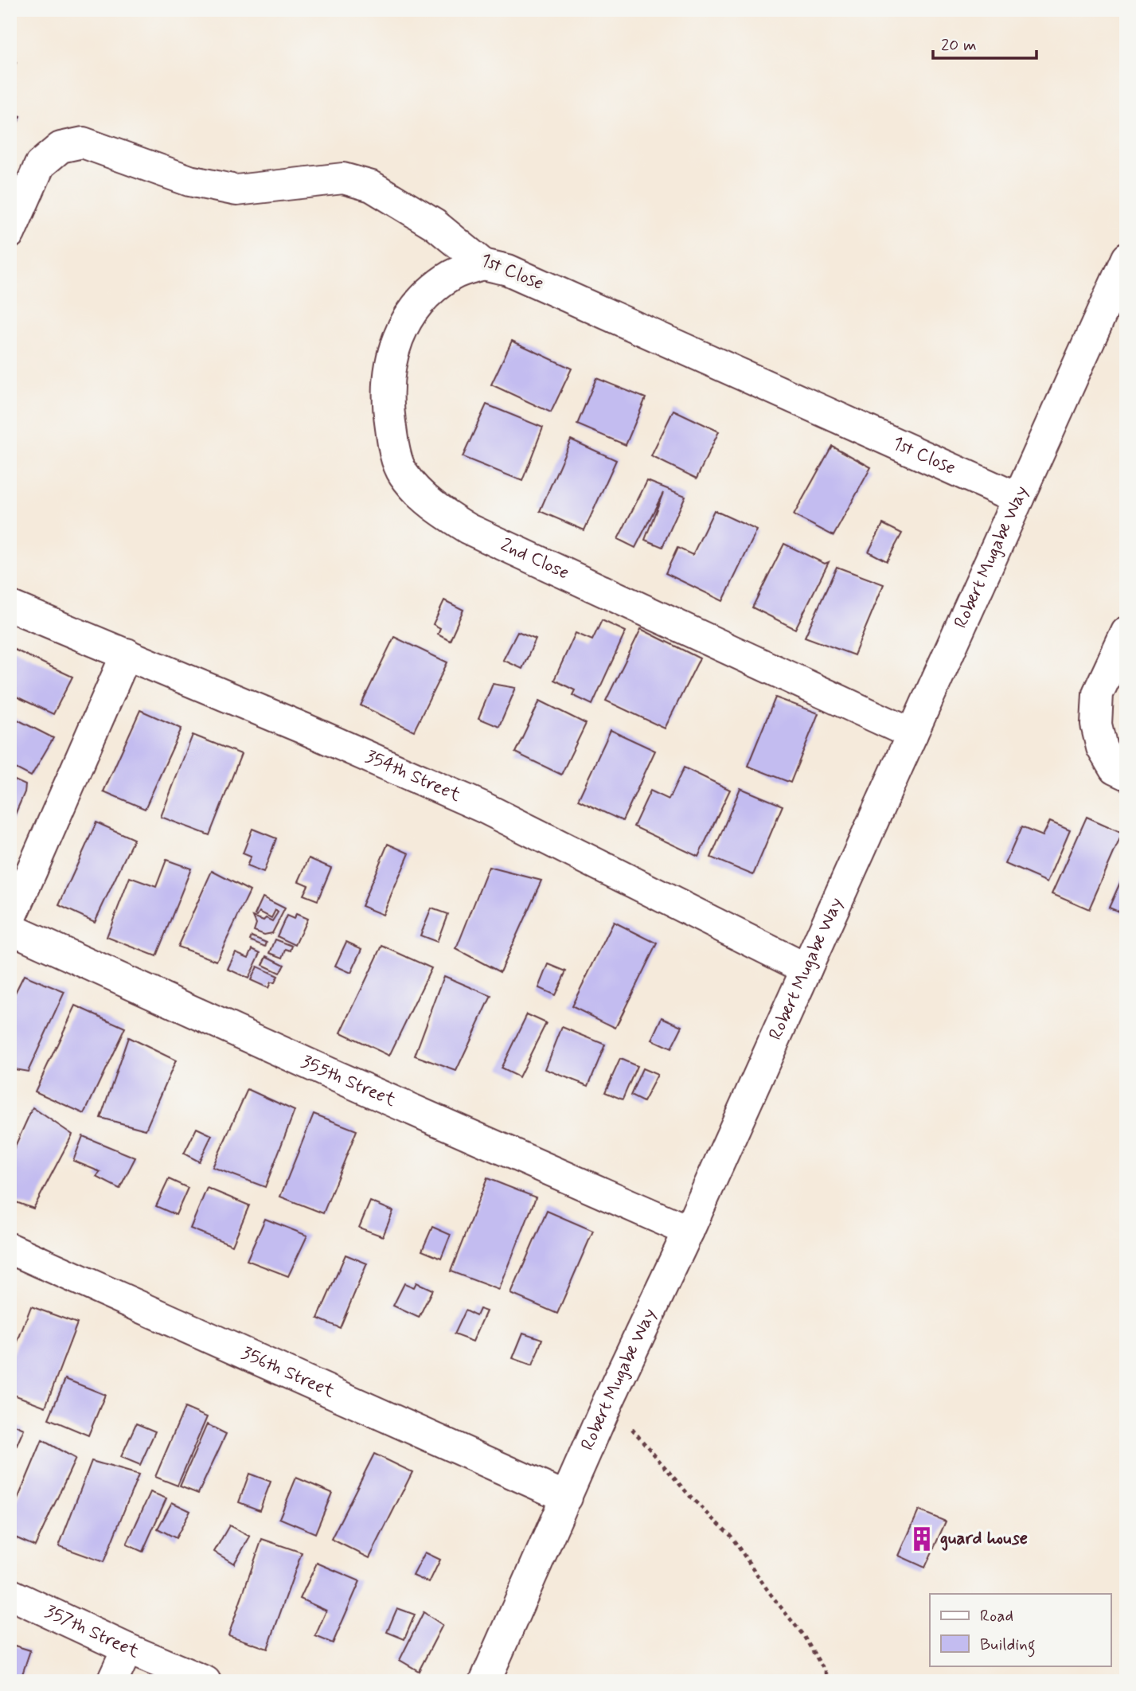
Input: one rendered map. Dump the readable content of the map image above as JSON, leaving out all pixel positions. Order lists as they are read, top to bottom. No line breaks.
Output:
{"streets":{"street":["1st Close","Robert Mugabe Way","2nd Close","354th Street","355th Street","356th Street","357th Street"]},"crossings":[["1st Close","Robert Mugabe Way"],["1st Close","2nd Close"],["Robert Mugabe Way","2nd Close"],["Robert Mugabe Way","354th Street"],["Robert Mugabe Way","355th Street"],["Robert Mugabe Way","356th Street"]],"places":{"building":["guard house"]},"legend":["Road","Building"],"scale_bar":"20 m"}
